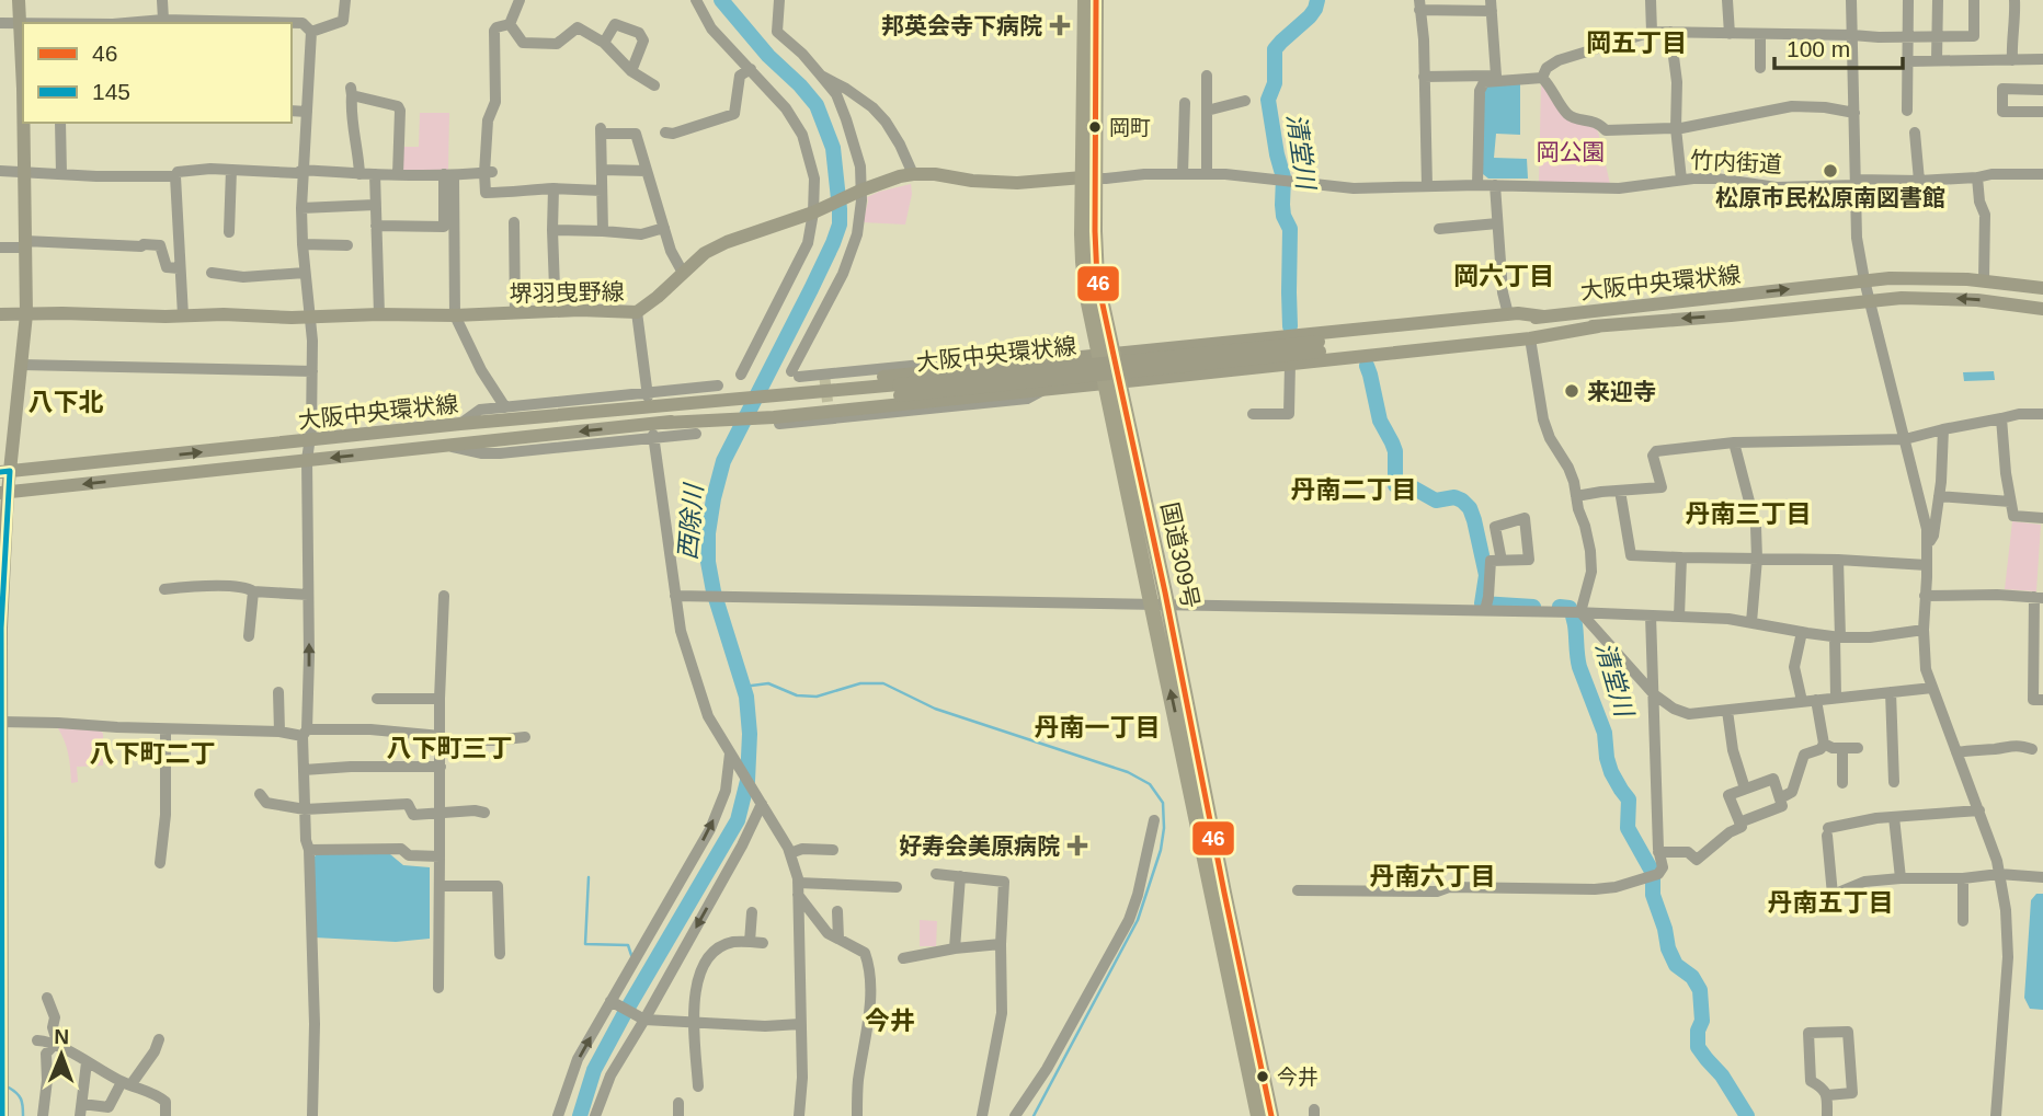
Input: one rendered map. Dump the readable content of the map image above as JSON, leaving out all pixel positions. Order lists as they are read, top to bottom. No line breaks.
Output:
{"streets":{"highway":["国道309号"],"main road":["大阪中央環状線","堺羽曳野線"],"street":["竹内街道"]},"crossings":[["堺羽曳野線","国道309号"]],"districts":["岡五丁目","岡六丁目","八下北","丹南二丁目","丹南三丁目","丹南一丁目","八下町三丁","八下町二丁","丹南六丁目","丹南五丁目","今井"],"water":["清堂川","西除川"],"parks":["岡公園"],"places":{"health":["邦英会寺下病院","好寿会美原病院"],"other":["岡町","松原市民松原南図書館","来迎寺","今井"]},"lines":["transit line 46","transit line 145"],"legend":["46","145"],"scale_bar":"100 m","north":"top"}
